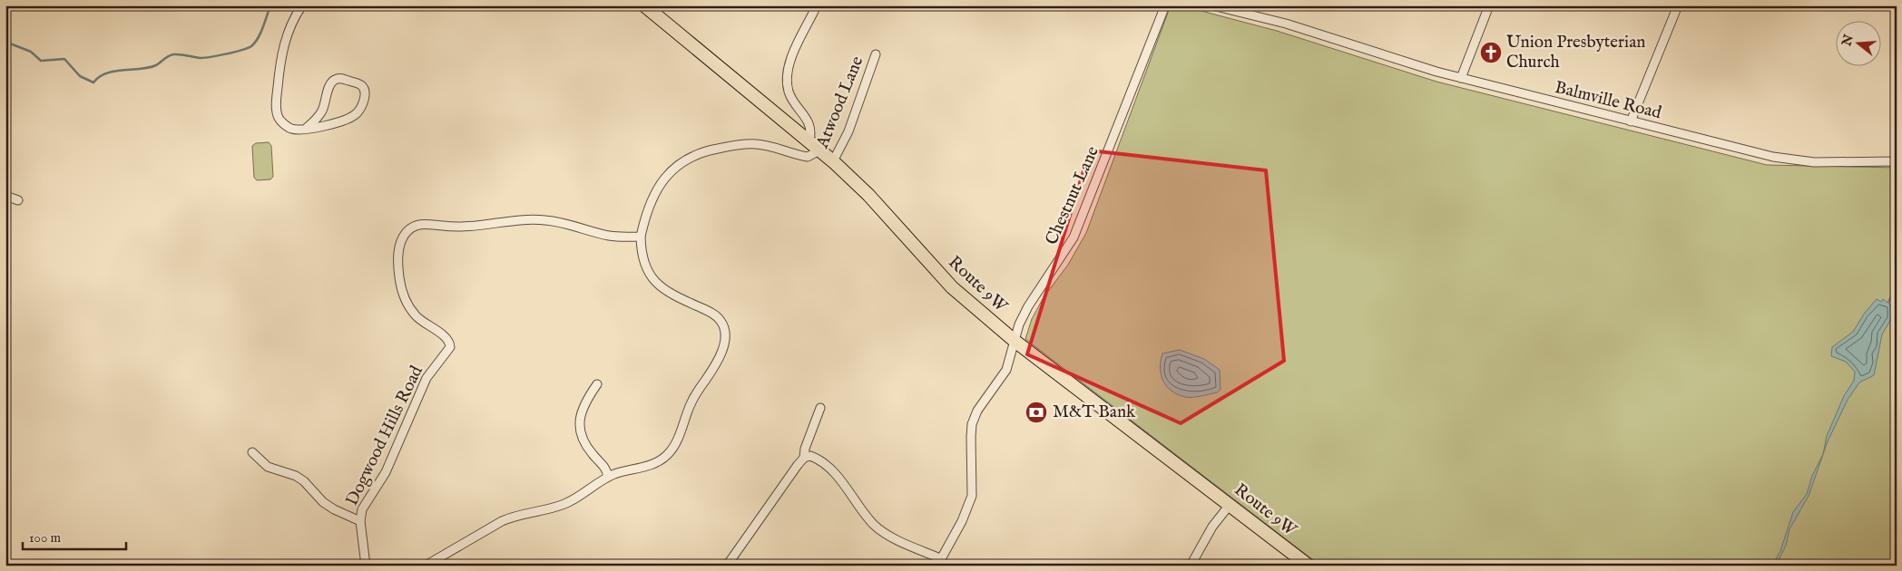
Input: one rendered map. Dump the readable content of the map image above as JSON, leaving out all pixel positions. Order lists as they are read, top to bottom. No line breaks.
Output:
{"streets":{"highway":["Route 9W"],"street":["Balmville Road","Atwood Lane","Chestnut Lane","Dogwood Hills Road"]},"crossings":[["Atwood Lane","Route 9W"],["Chestnut Lane","Route 9W"]],"places":{"church":["Union Presbyterian Church"],"bank":["M&T Bank"]},"scale_bar":"100 m","north":"left"}
